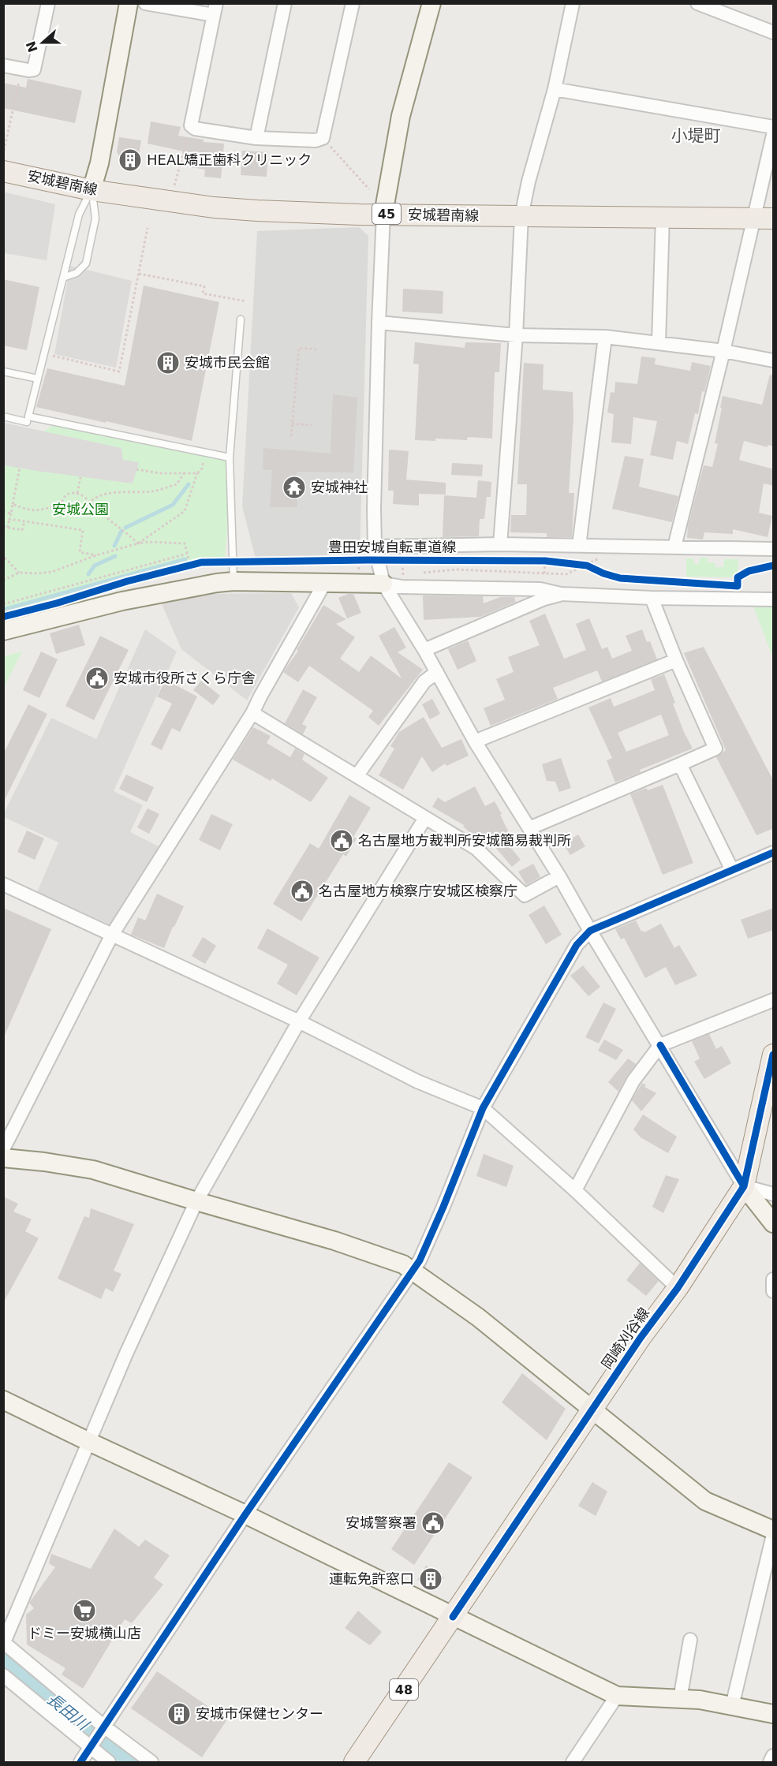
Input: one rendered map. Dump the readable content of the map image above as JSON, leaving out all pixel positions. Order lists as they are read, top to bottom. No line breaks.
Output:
{"streets":{"main road":["安城碧南線","45","岡崎刈谷線","48"],"cycle path":["豊田安城自転車道線"]},"districts":["小堤町"],"water":["長田川"],"parks":["安城公園"],"places":{"building":["HEAL矯正歯科クリニック","安城市民会館","運転免許窓口","安城市保健センター"],"temple":["安城神社"],"public building":["安城市役所さくら庁舎","名古屋地方裁判所安城簡易裁判所","名古屋地方検察庁安城区検察庁","安城警察署"],"supermarket":["ドミー安城横山店"]},"north":"left"}
